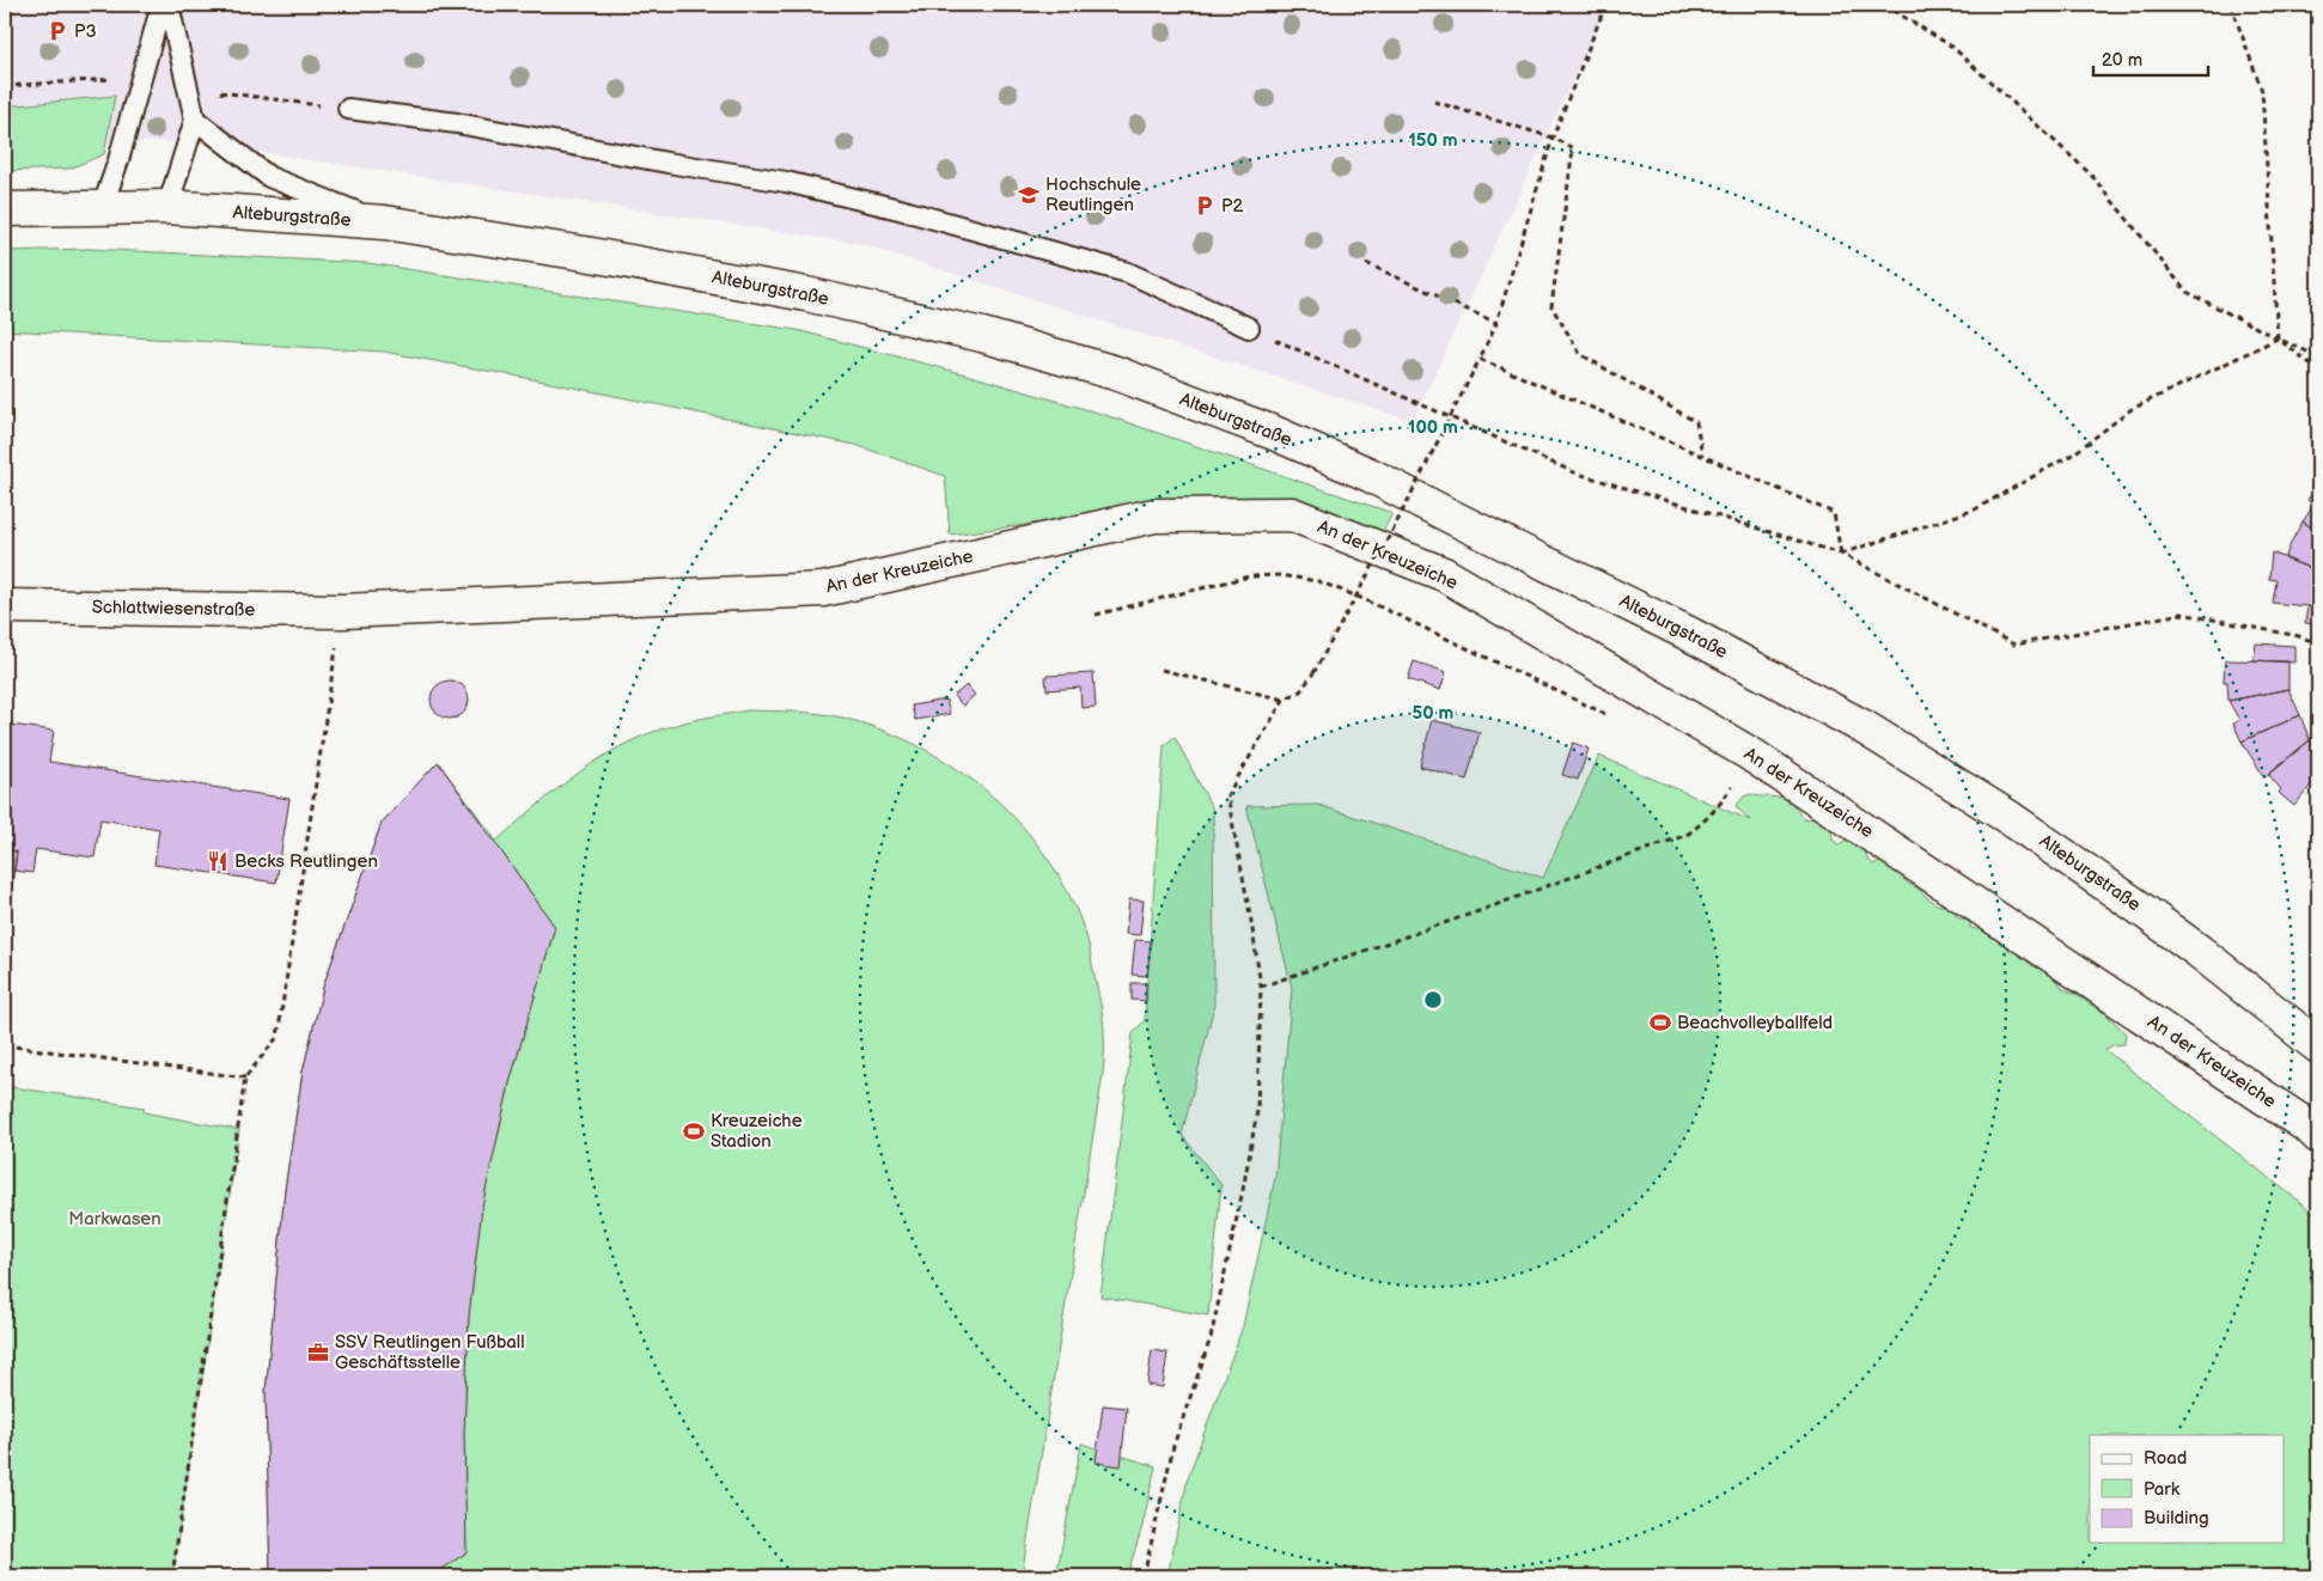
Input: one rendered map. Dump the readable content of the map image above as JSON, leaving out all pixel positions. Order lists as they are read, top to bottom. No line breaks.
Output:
{"streets":{"main road":["Alteburgstraße","An der Kreuzeiche","Schlattwiesenstraße"]},"crossings":[["An der Kreuzeiche","Schlattwiesenstraße"]],"parks":["Markwasen"],"places":{"parking":["P3","P2"],"school or university":["Hochschule Reutlingen"],"restaurant":["Becks Reutlingen"],"sports":["Beachvolleyballfeld","Kreuzeiche Stadion"],"office":["SSV Reutlingen Fußball Geschäftsstelle"]},"legend":["Road","Park","Building"],"scale_bar":"20 m","rings":["150 m","100 m","50 m"]}
